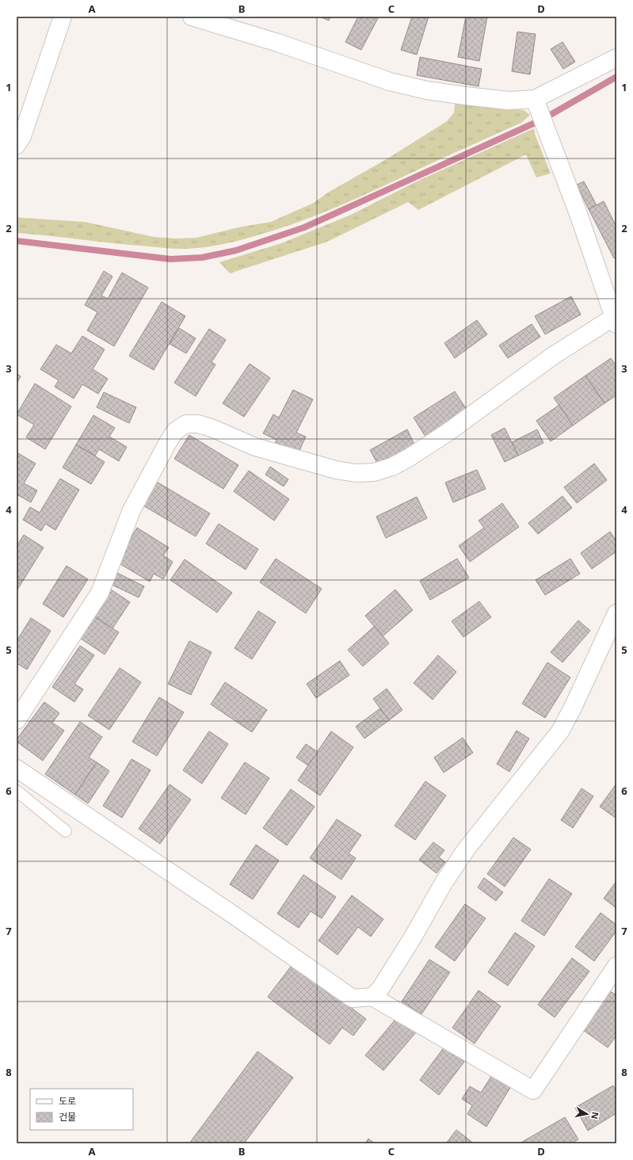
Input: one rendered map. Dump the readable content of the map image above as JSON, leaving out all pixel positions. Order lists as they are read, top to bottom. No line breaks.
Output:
{"legend":["도로","건물"],"north":"right","grid":{"columns":["A","B","C","D"],"rows":["1","2","3","4","5","6","7","8"]}}
